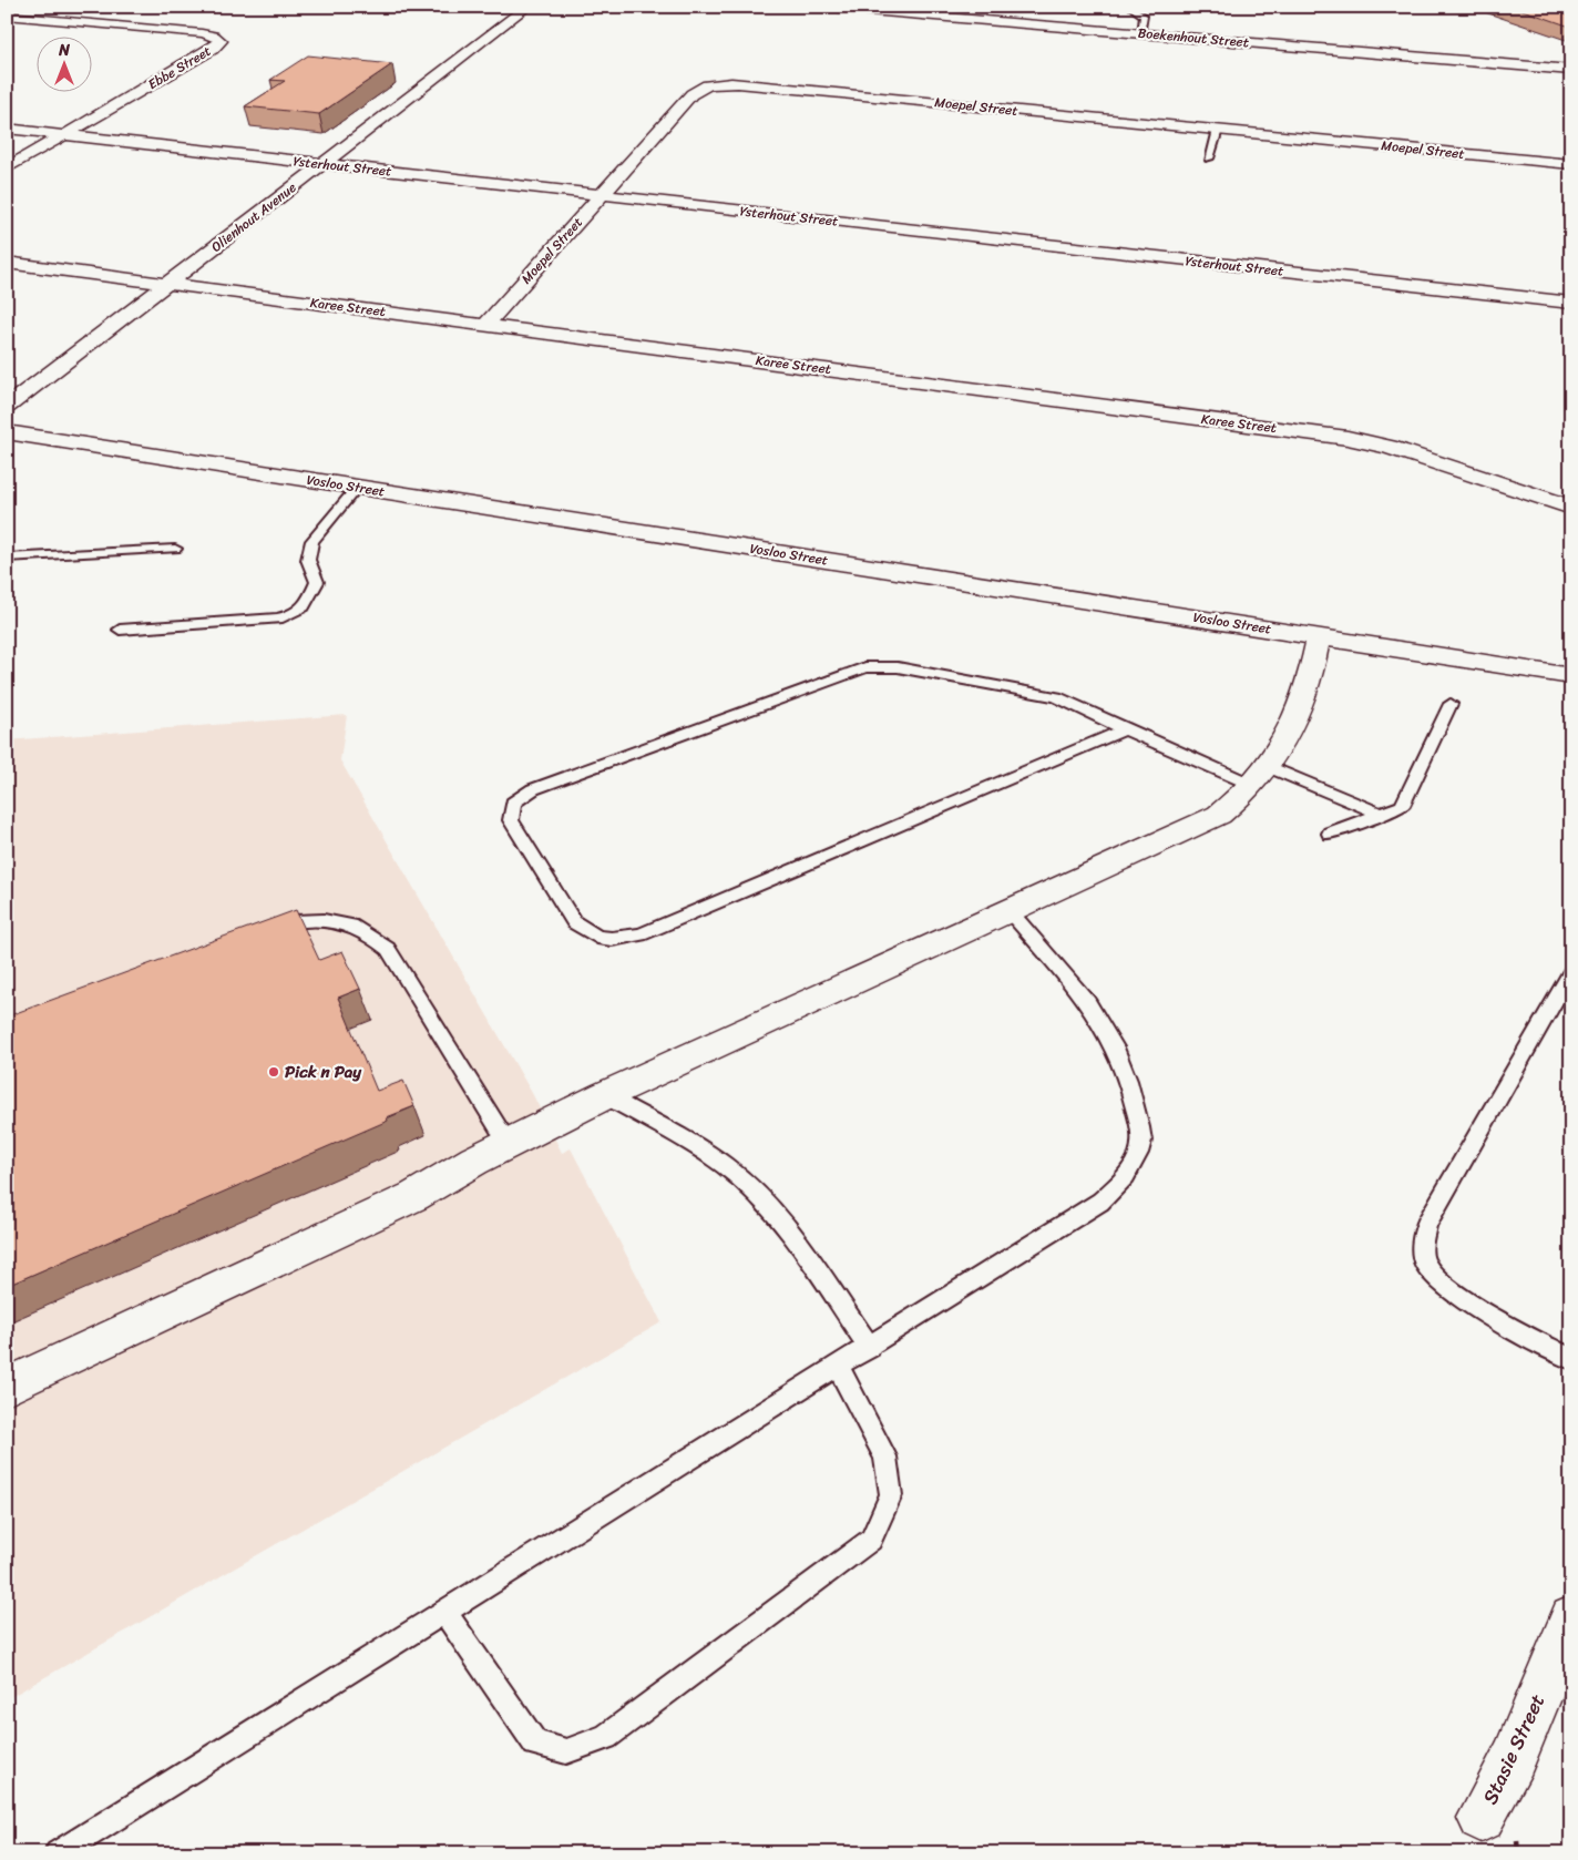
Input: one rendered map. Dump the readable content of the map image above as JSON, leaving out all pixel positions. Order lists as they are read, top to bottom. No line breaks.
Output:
{"streets":{"street":["Boekenhout Street","Ebbe Street","Moepel Street","Ysterhout Street","Olienhout Avenue","Karee Street","Vosloo Street","Stasie Street"]},"crossings":[["Ebbe Street","Ysterhout Street"],["Moepel Street","Ysterhout Street"],["Moepel Street","Karee Street"],["Ysterhout Street","Olienhout Avenue"],["Olienhout Avenue","Karee Street"]],"places":["Pick n Pay"],"north":"top"}
